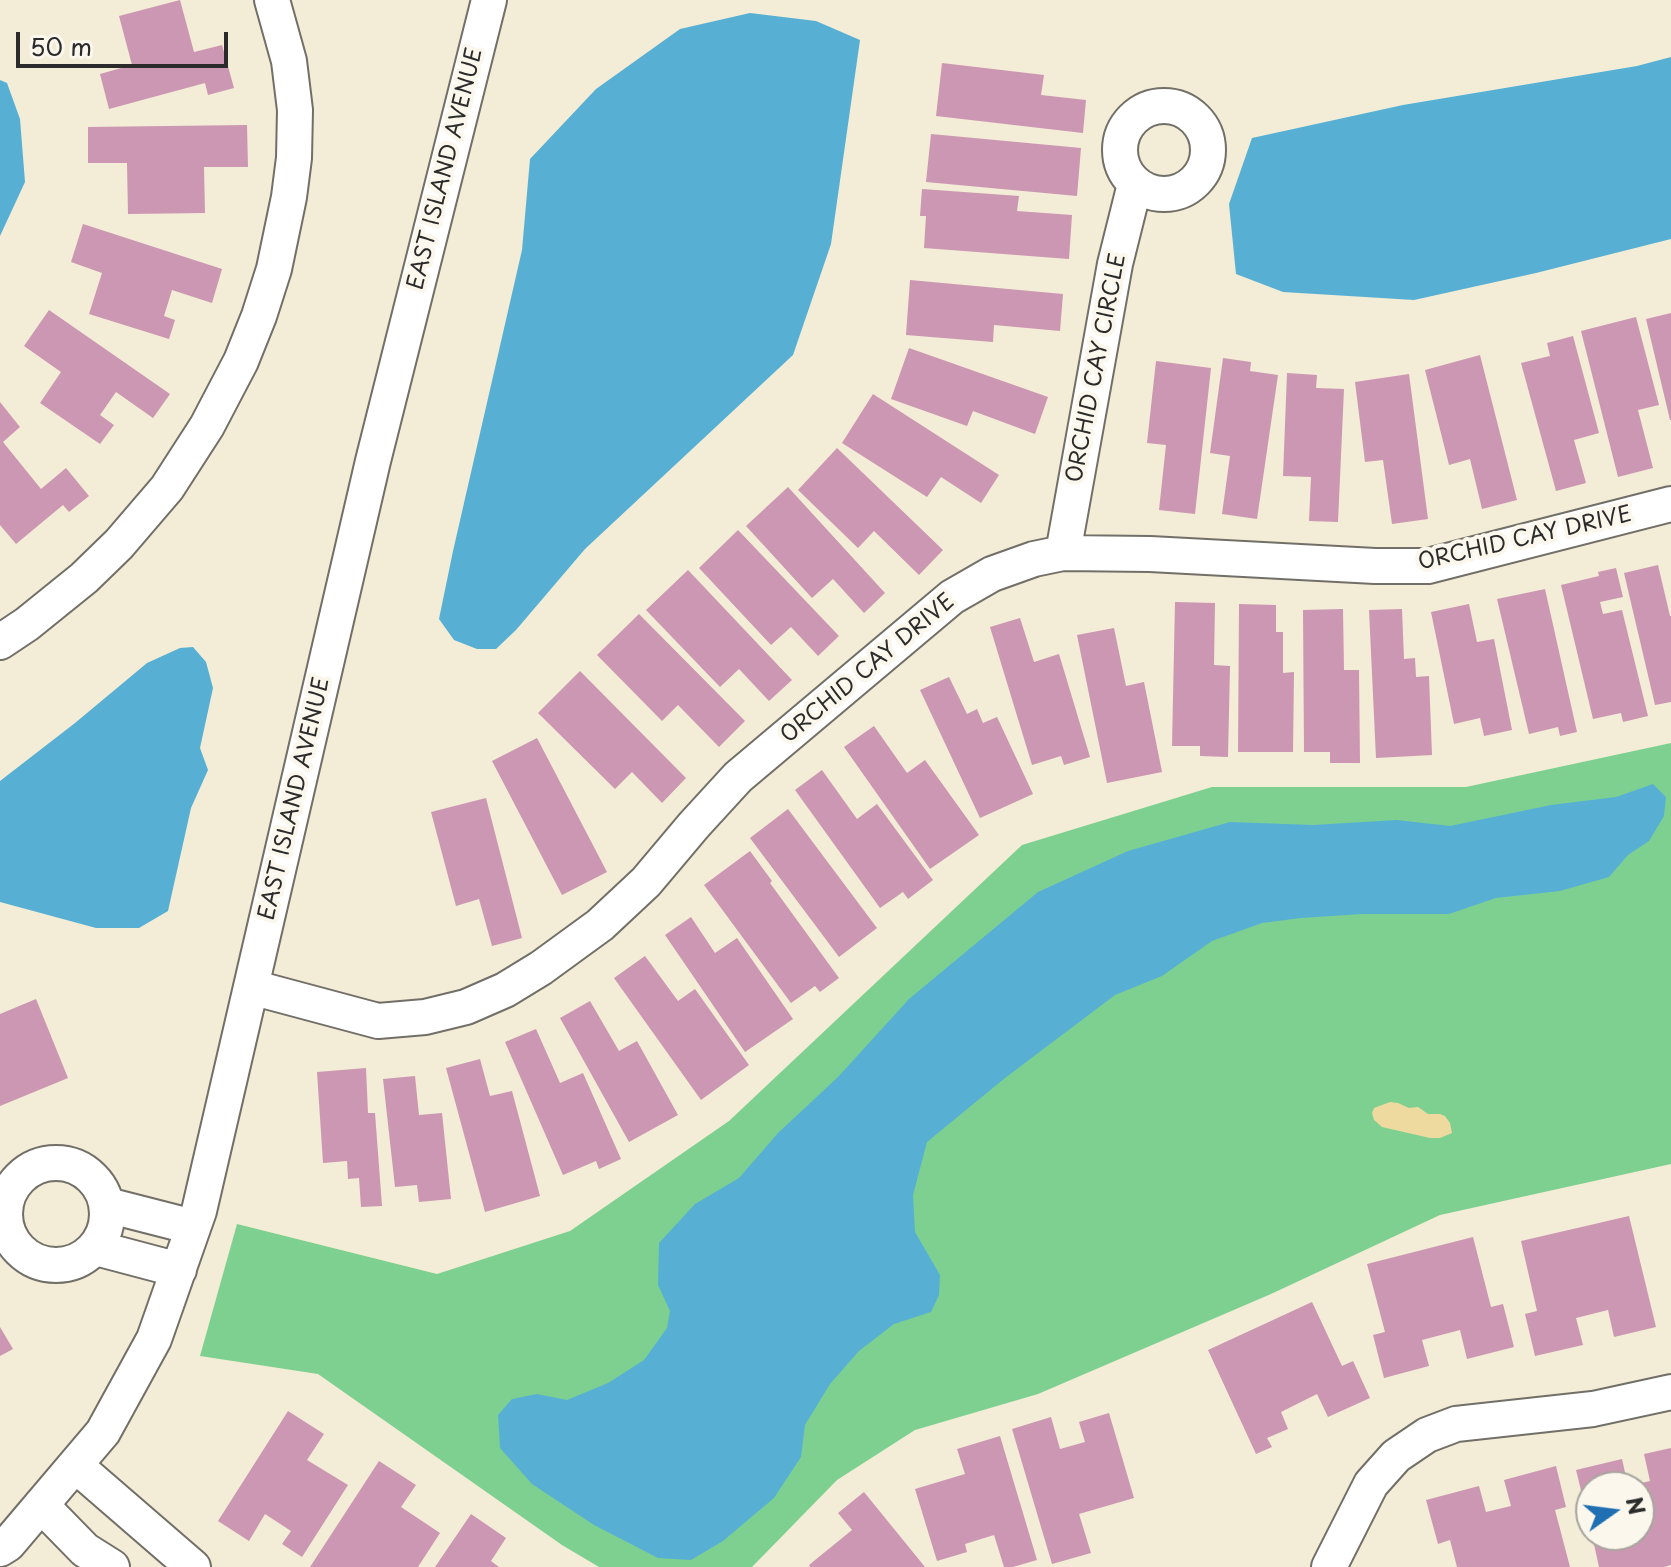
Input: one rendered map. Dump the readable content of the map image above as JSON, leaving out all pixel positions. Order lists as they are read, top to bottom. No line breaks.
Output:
{"streets":{"street":["EAST ISLAND AVENUE","ORCHID CAY CIRCLE","ORCHID CAY DRIVE"]},"crossings":[["EAST ISLAND AVENUE","ORCHID CAY DRIVE"],["ORCHID CAY CIRCLE","ORCHID CAY DRIVE"]],"scale_bar":"50 m","north":"right"}
